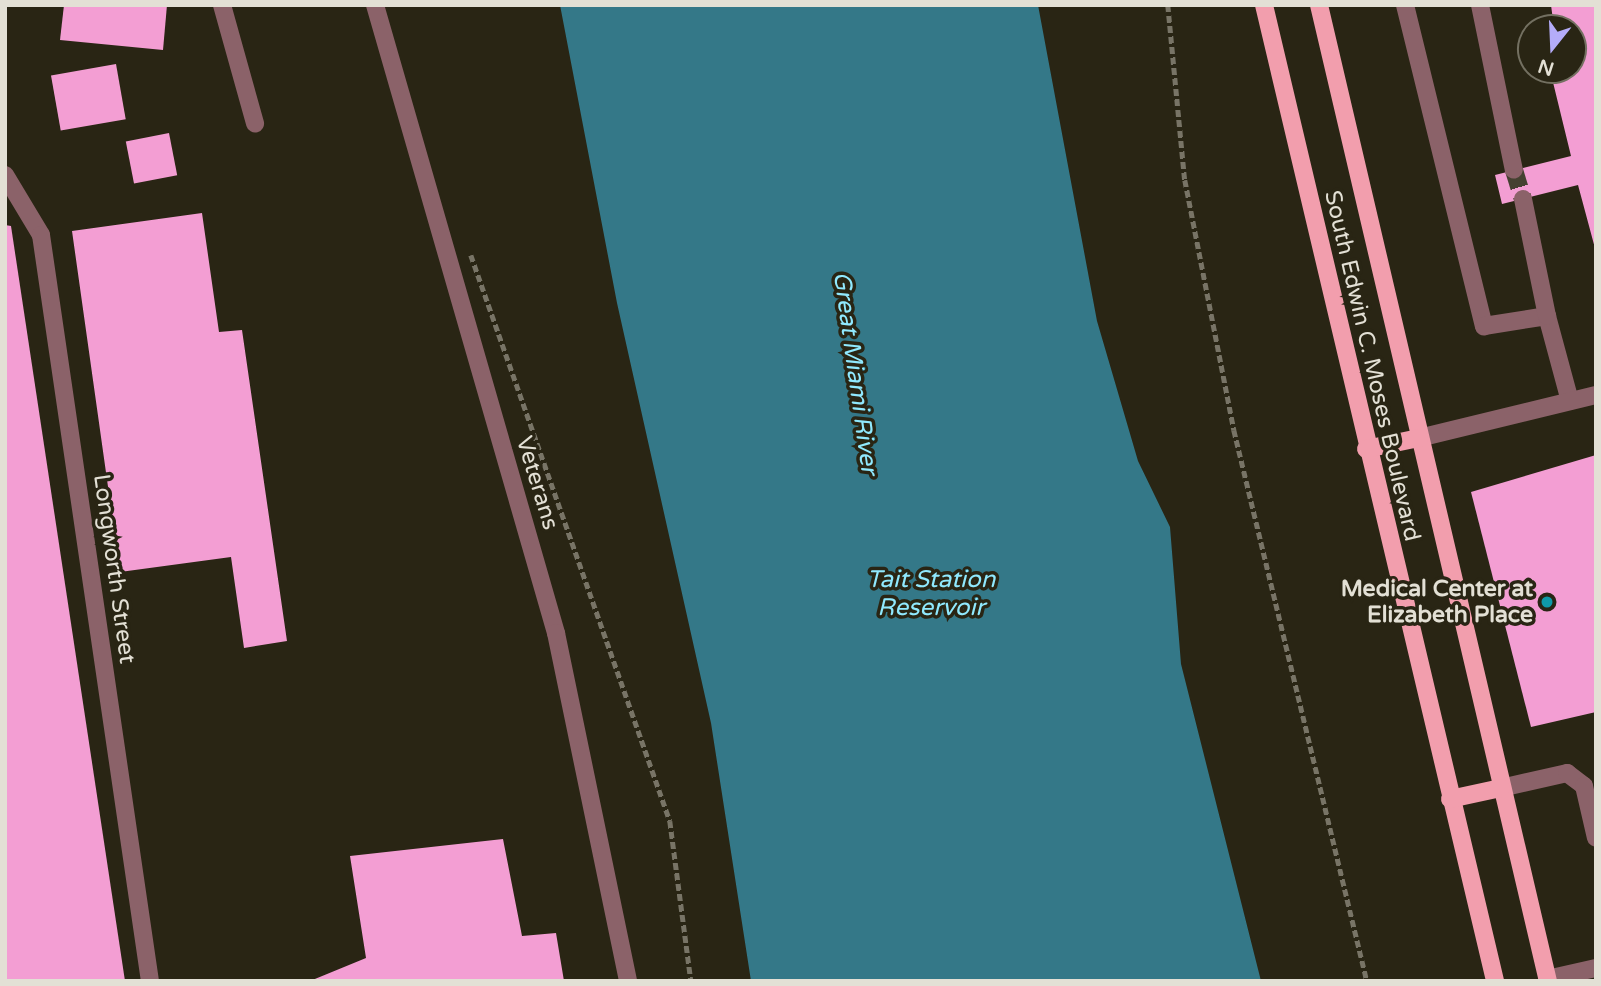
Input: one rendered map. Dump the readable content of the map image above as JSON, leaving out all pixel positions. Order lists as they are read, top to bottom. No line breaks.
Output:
{"streets":{"main road":["South Edwin C. Moses Boulevard"],"street":["Veterans","Longworth Street"]},"water":["Great Miami River","Tait Station Reservoir"],"places":["Medical Center at Elizabeth Place"],"north":"bottom"}
